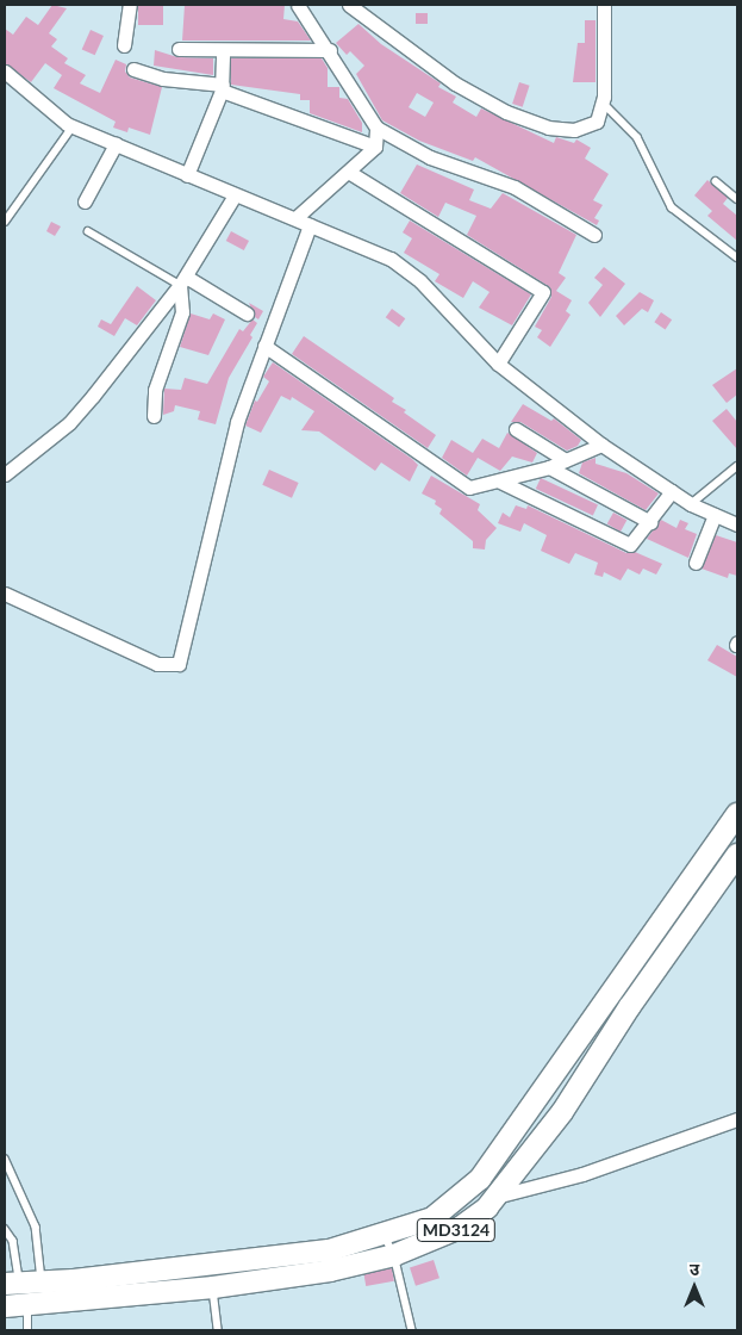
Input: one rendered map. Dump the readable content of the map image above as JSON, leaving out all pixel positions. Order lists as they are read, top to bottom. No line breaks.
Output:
{"streets":{"main road":["MD3124"]},"north":"top"}
